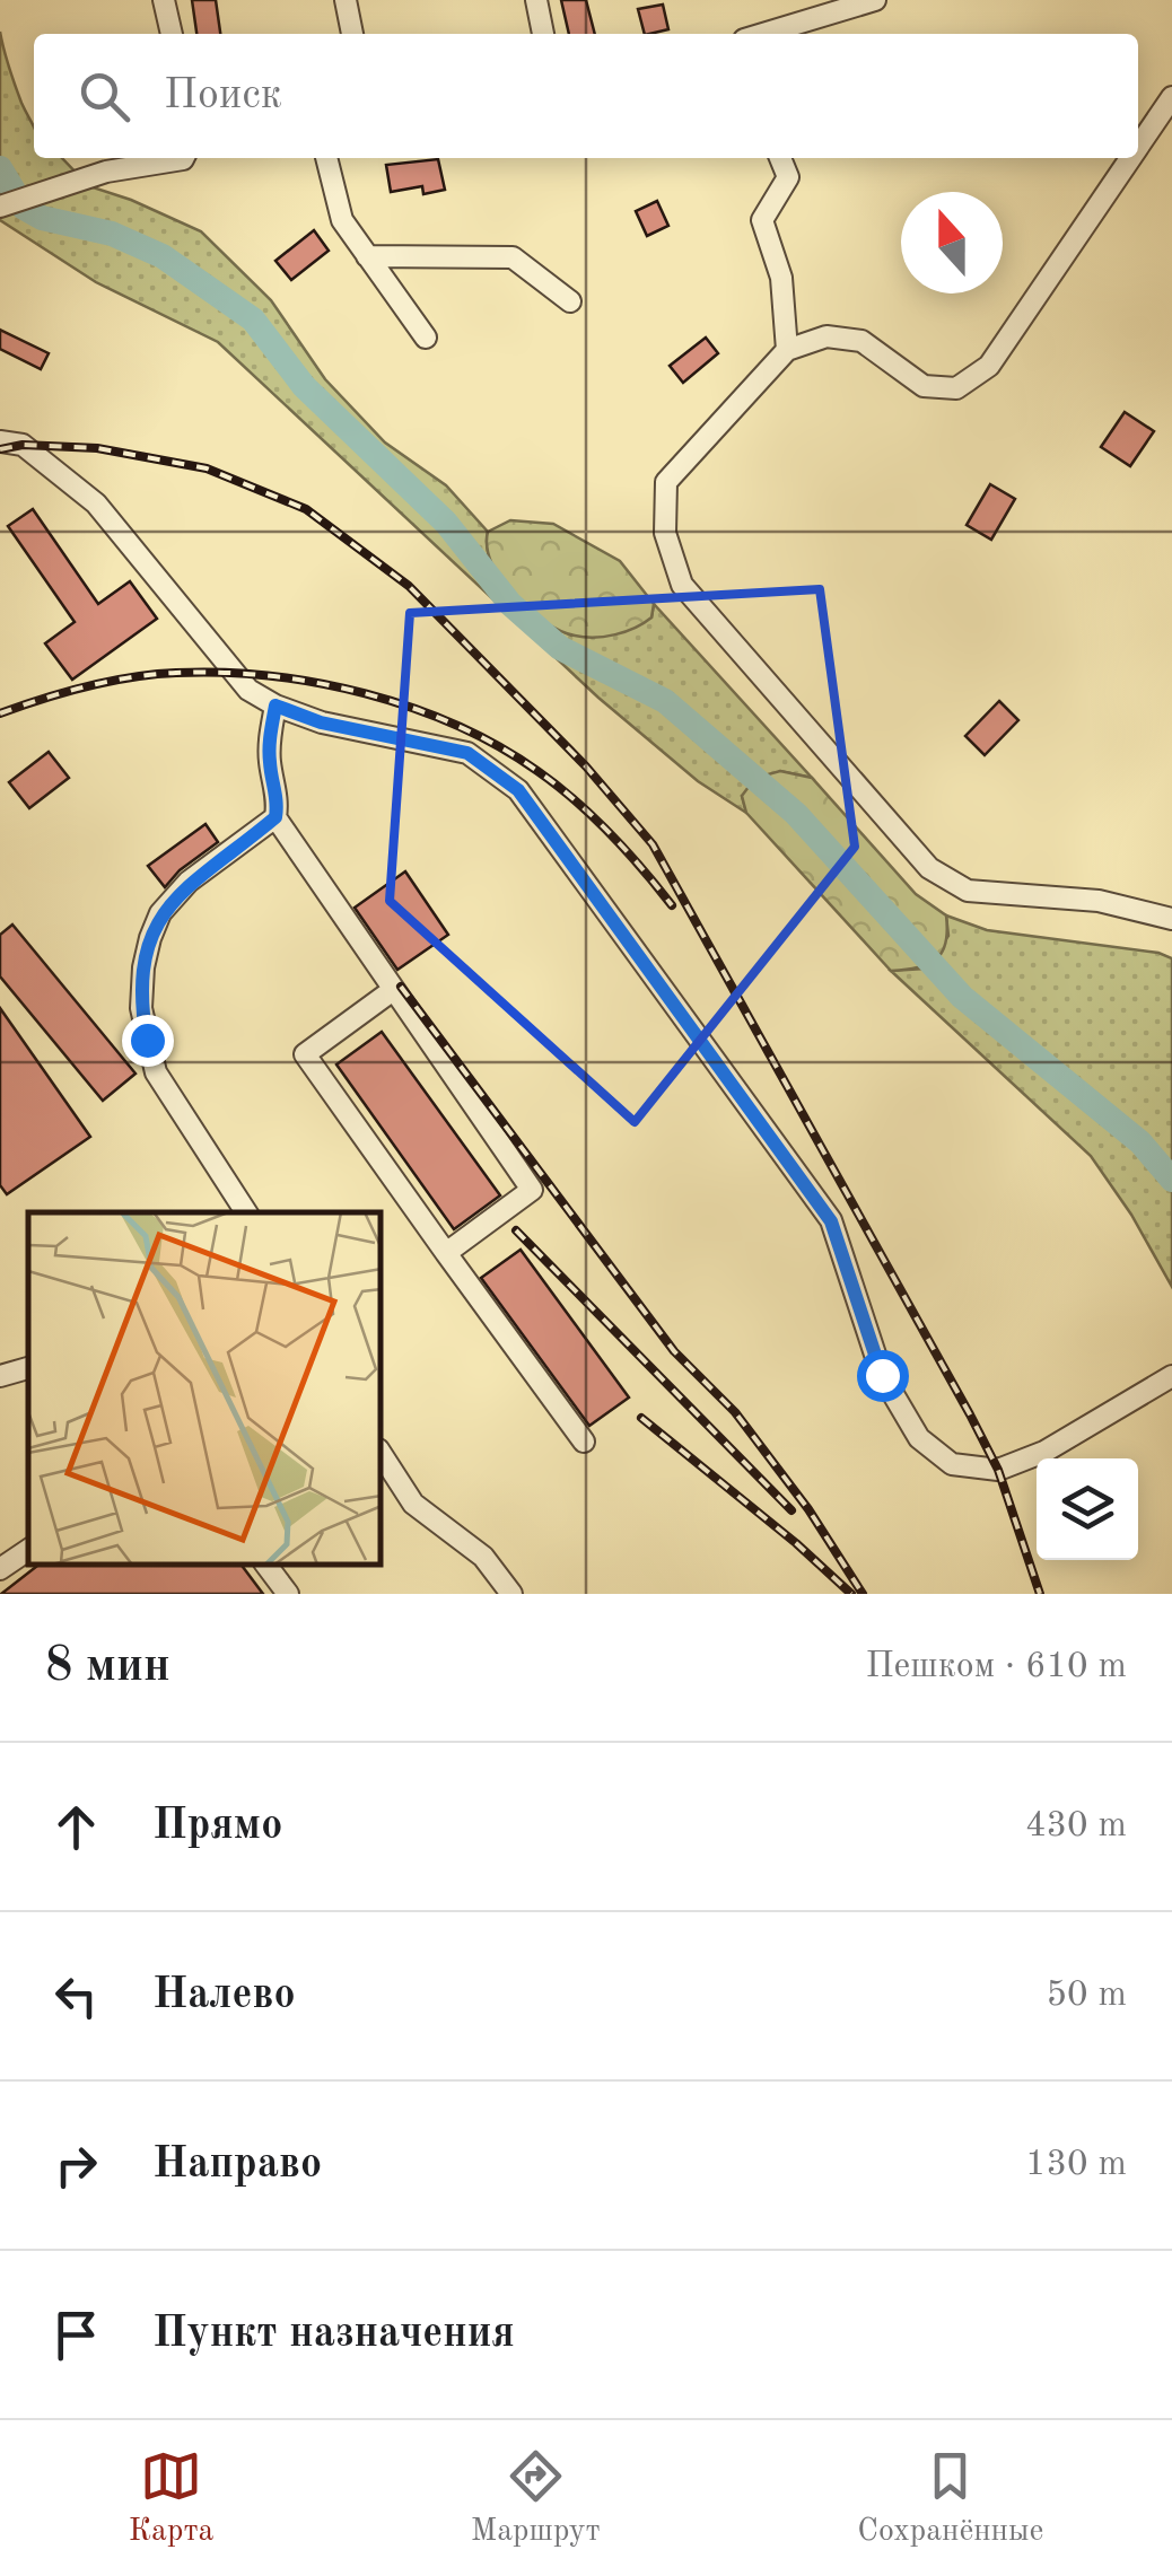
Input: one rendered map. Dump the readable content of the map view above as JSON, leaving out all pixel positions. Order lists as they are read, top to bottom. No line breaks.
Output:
{"north":"top","page":{"search":"Поиск","heading":["8 мин","Пешком · 610 m"],"list":[["Прямо","430 m"],["Налево","50 m"],["Направо","130 m"],"Пункт назначения"],"nav":["Карта","Маршрут","Сохранённые"]}}
